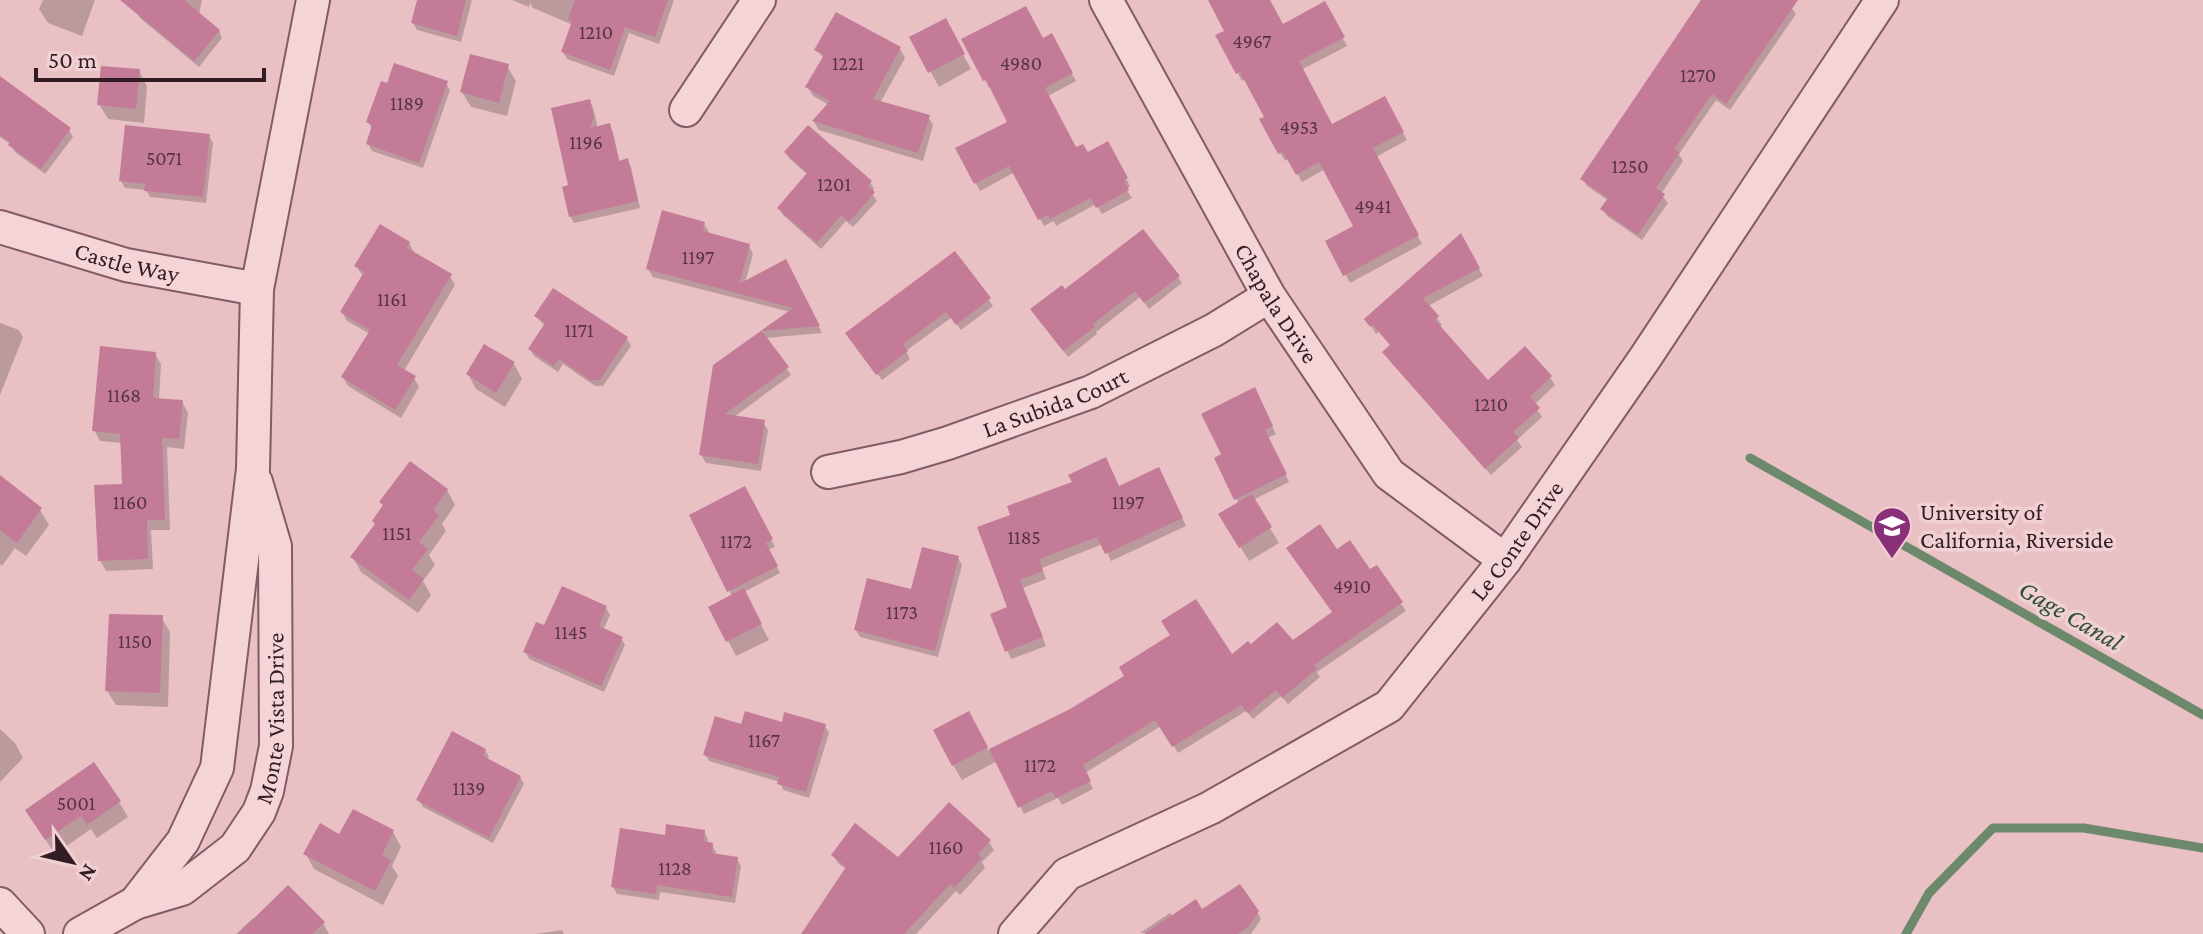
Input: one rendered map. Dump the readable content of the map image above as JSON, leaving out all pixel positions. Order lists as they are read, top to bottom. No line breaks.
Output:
{"streets":{"street":["Castle Way","Chapala Drive","La Subida Court","Le Conte Drive","Monte Vista Drive"]},"crossings":[["Castle Way","Monte Vista Drive"],["Chapala Drive","La Subida Court"],["Chapala Drive","Le Conte Drive"]],"water":["Gage Canal"],"places":{"school or university":["University of California, Riverside"]},"house_numbers":["1210","4967","1221","4980","1270","1189","4953","1196","5071","1250","1201","4941","1197","1161","1171","1168","1210","1160","1197","1151","1185","1172","4910","1173","1145","1150","1167","1172","1139","5001","1160","1128"],"scale_bar":"50 m","north":"bottom right"}
